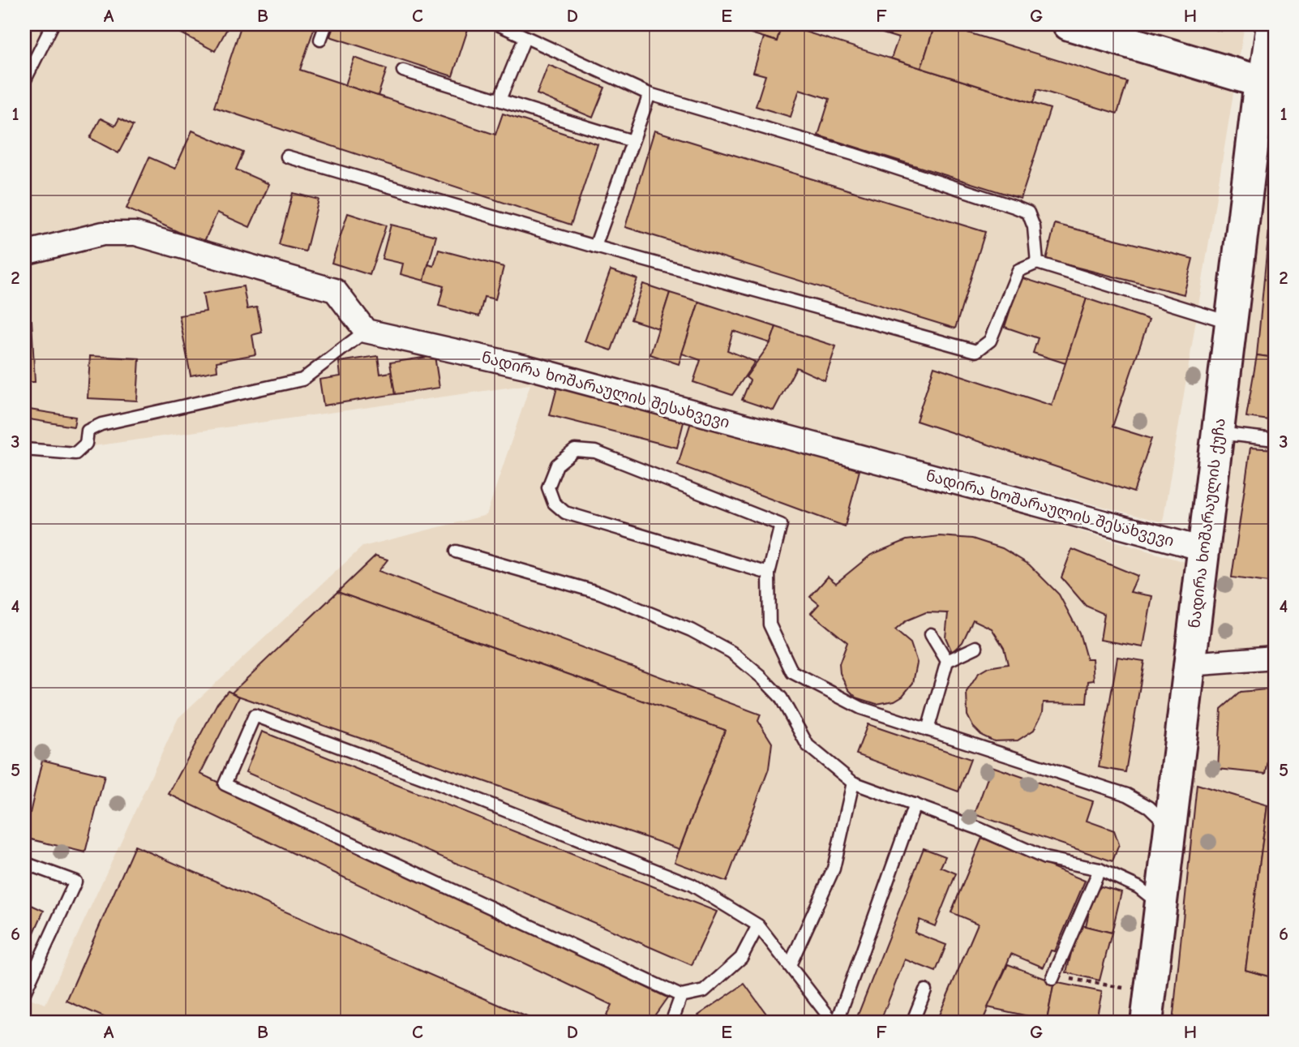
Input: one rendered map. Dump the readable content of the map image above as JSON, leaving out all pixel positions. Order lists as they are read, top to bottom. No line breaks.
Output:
{"streets":{"street":["ნადირა ხოშარაულის შესახვევი","ნადირა ხოშარაულის ქუჩა"]},"crossings":[["ნადირა ხოშარაულის შესახვევი","ნადირა ხოშარაულის ქუჩა"]],"grid":{"columns":["A","B","C","D","E","F","G","H"],"rows":["1","2","3","4","5","6"]}}
